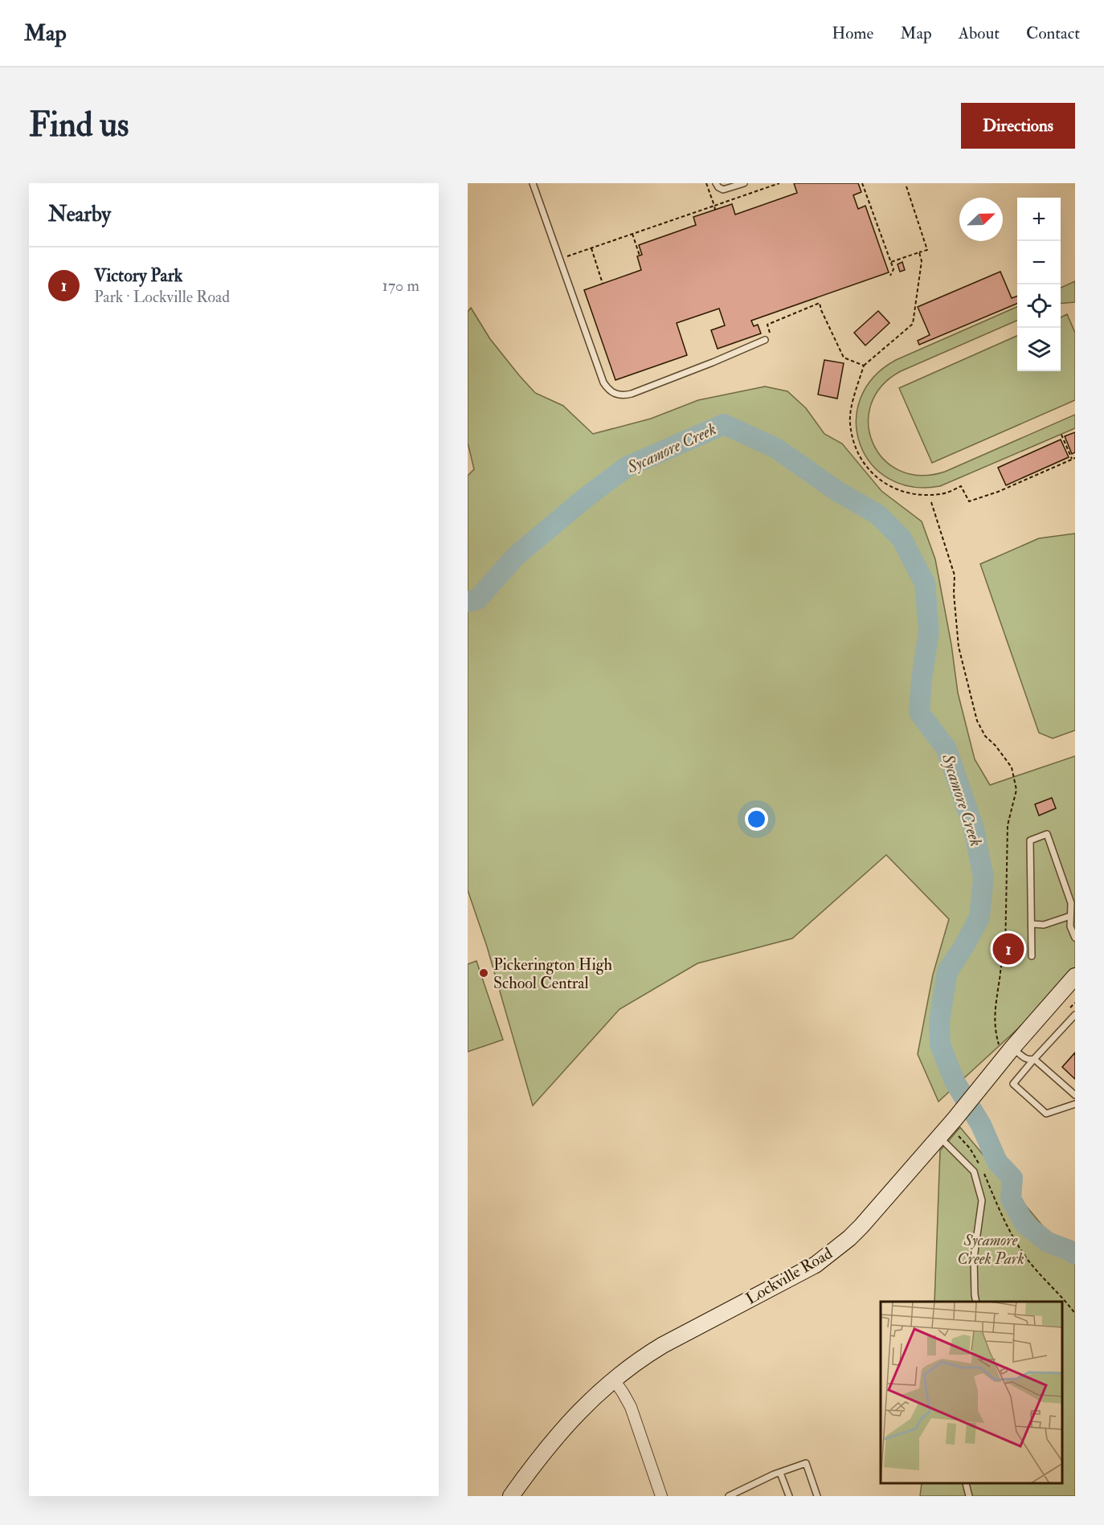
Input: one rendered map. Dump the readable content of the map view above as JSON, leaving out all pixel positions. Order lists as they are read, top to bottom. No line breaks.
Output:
{"streets":{"main road":["Lockville Road"]},"water":["Sycamore Creek"],"parks":["Sycamore Creek Park"],"places":["Pickerington High School Central"],"north":"top right","page":{"header":"Map","nav":["Home","Map","About","Contact"],"buttons":"Directions","title":"Find us","heading":"Nearby","map_buttons":["+","−"],"list":[{"mark":"1","name":"Victory Park","note":"Park · Lockville Road","value":"170 m"}],"pins":"1"}}
